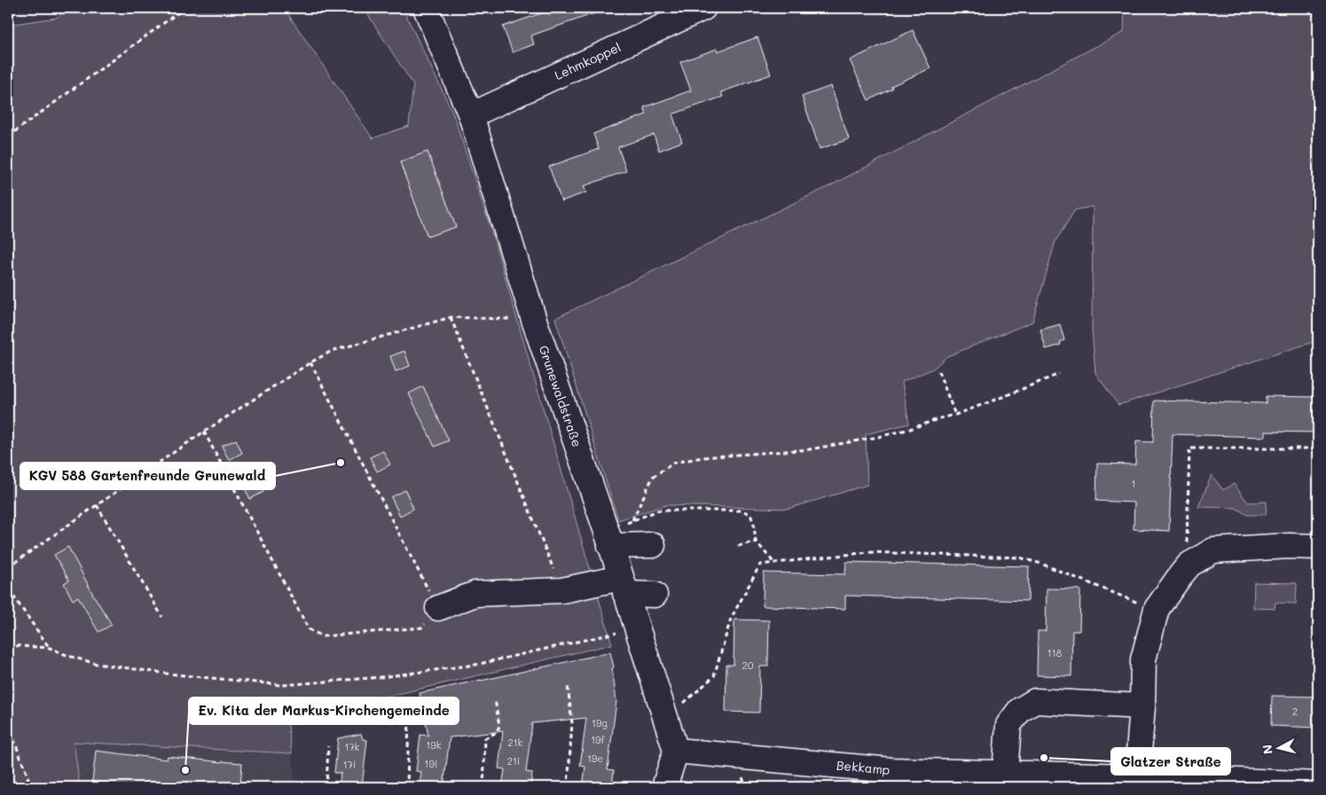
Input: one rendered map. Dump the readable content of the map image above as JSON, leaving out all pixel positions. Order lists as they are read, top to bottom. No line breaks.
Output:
{"streets":{"street":["Lehmkoppel","Grunewaldstraße","Bekkamp"]},"crossings":[["Lehmkoppel","Grunewaldstraße"],["Grunewaldstraße","Bekkamp"]],"places":["KGV 588 Gartenfreunde Grunewald","Glatzer Straße","Ev. Kita der Markus-Kirchengemeinde"],"house_numbers":["1","118","20","2","19g","19f","21k","19k","17k","19e","21i","19i","17i"],"north":"left"}
